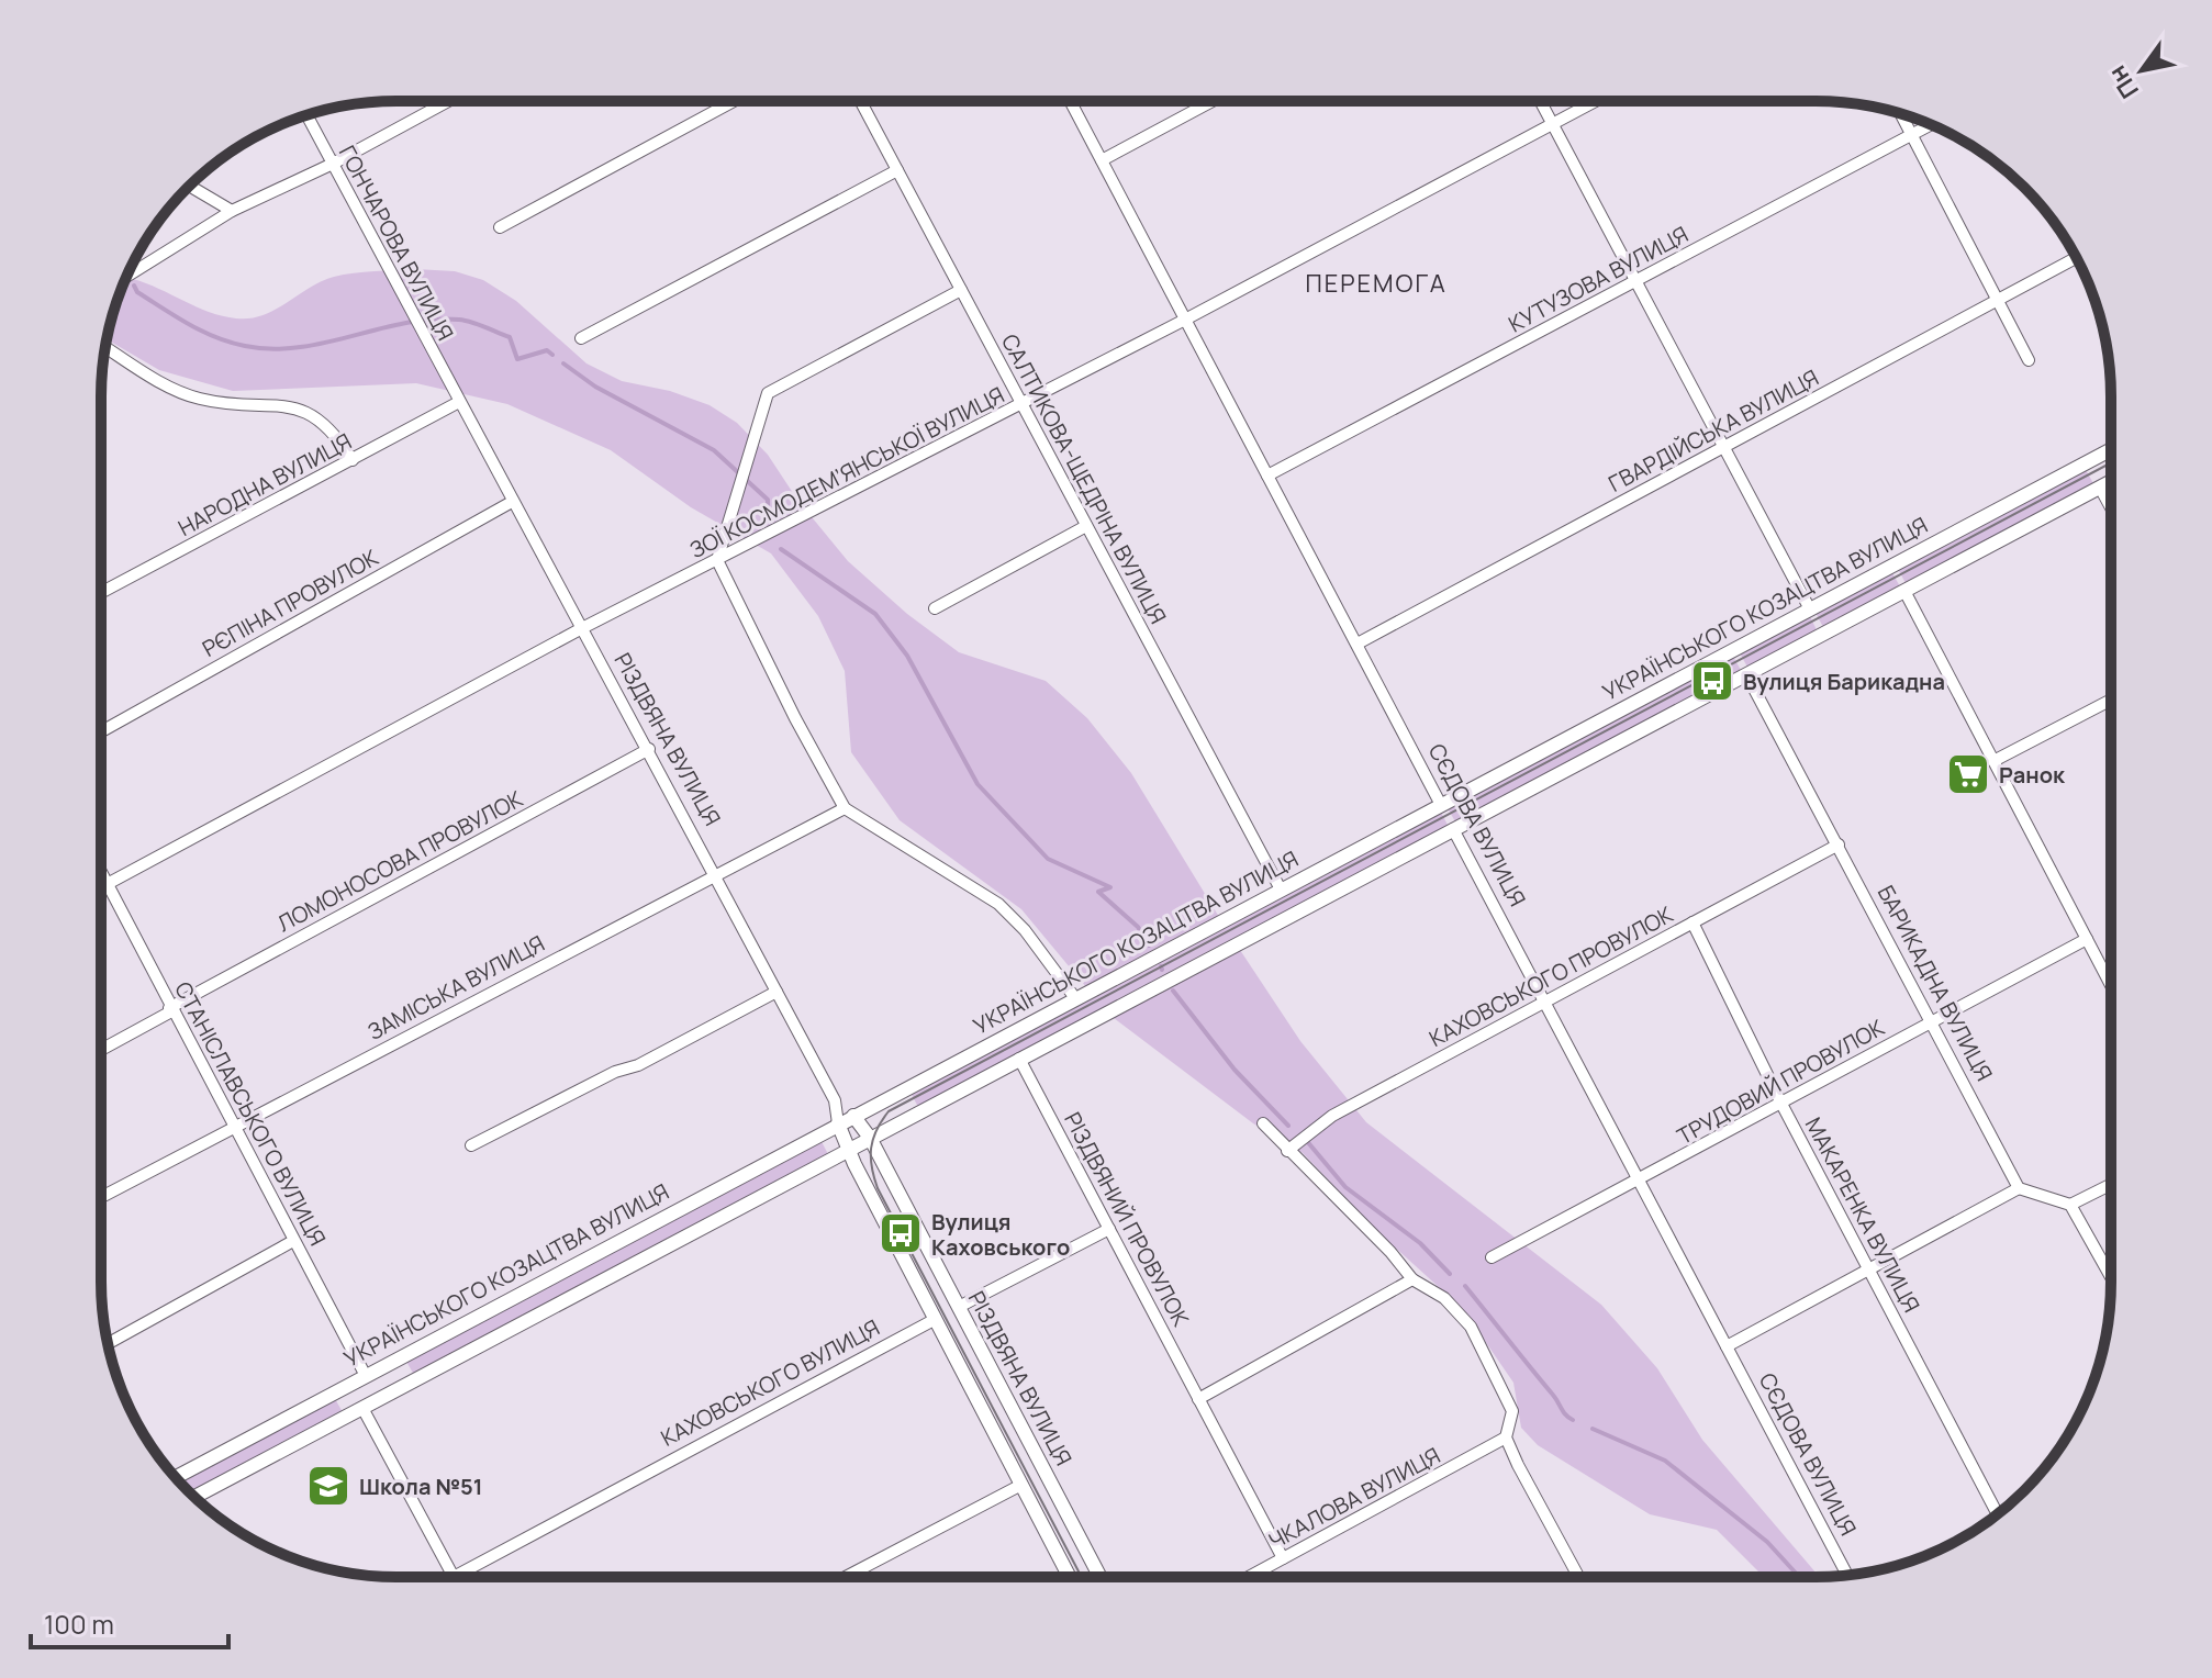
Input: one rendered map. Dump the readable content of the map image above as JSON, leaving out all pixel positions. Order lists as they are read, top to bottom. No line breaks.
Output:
{"streets":{"street":["ГОНЧАРОВА ВУЛИЦЯ","КУТУЗОВА ВУЛИЦЯ","ГВАРДІЙСЬКА ВУЛИЦЯ","ЗОЇ КОСМОДЕМ’ЯНСЬКОЇ ВУЛИЦЯ","САЛТИКОВА-ЩЕДРІНА ВУЛИЦЯ","НАРОДНА ВУЛИЦЯ","РЄПІНА ПРОВУЛОК","УКРАЇНСЬКОГО КОЗАЦТВА ВУЛИЦЯ","РІЗДВЯНА ВУЛИЦЯ","СЄДОВА ВУЛИЦЯ","ЛОМОНОСОВА ПРОВУЛОК","КАХОВСЬКОГО ПРОВУЛОК","БАРИКАДНА ВУЛИЦЯ","ЗАМІСЬКА ВУЛИЦЯ","ТРУДОВИЙ ПРОВУЛОК","СТАНІСЛАВСЬКОГО ВУЛИЦЯ","МАКАРЕНКА ВУЛИЦЯ","РІЗДВЯНИЙ ПРОВУЛОК","КАХОВСЬКОГО ВУЛИЦЯ","ЧКАЛОВА ВУЛИЦЯ"]},"crossings":[["ГОНЧАРОВА ВУЛИЦЯ","НАРОДНА ВУЛИЦЯ"],["ГОНЧАРОВА ВУЛИЦЯ","РІЗДВЯНА ВУЛИЦЯ"],["КУТУЗОВА ВУЛИЦЯ","СЄДОВА ВУЛИЦЯ"],["ГВАРДІЙСЬКА ВУЛИЦЯ","СЄДОВА ВУЛИЦЯ"],["ЗОЇ КОСМОДЕМ’ЯНСЬКОЇ ВУЛИЦЯ","САЛТИКОВА-ЩЕДРІНА ВУЛИЦЯ"],["ЗОЇ КОСМОДЕМ’ЯНСЬКОЇ ВУЛИЦЯ","РІЗДВЯНА ВУЛИЦЯ"],["ЗОЇ КОСМОДЕМ’ЯНСЬКОЇ ВУЛИЦЯ","СЄДОВА ВУЛИЦЯ"],["ЗОЇ КОСМОДЕМ’ЯНСЬКОЇ ВУЛИЦЯ","СТАНІСЛАВСЬКОГО ВУЛИЦЯ"],["САЛТИКОВА-ЩЕДРІНА ВУЛИЦЯ","УКРАЇНСЬКОГО КОЗАЦТВА ВУЛИЦЯ"],["НАРОДНА ВУЛИЦЯ","РІЗДВЯНА ВУЛИЦЯ"],["РЄПІНА ПРОВУЛОК","РІЗДВЯНА ВУЛИЦЯ"],["УКРАЇНСЬКОГО КОЗАЦТВА ВУЛИЦЯ","РІЗДВЯНА ВУЛИЦЯ"],["УКРАЇНСЬКОГО КОЗАЦТВА ВУЛИЦЯ","СЄДОВА ВУЛИЦЯ"],["УКРАЇНСЬКОГО КОЗАЦТВА ВУЛИЦЯ","БАРИКАДНА ВУЛИЦЯ"],["УКРАЇНСЬКОГО КОЗАЦТВА ВУЛИЦЯ","СТАНІСЛАВСЬКОГО ВУЛИЦЯ"],["РІЗДВЯНА ВУЛИЦЯ","ЛОМОНОСОВА ПРОВУЛОК"],["РІЗДВЯНА ВУЛИЦЯ","ЗАМІСЬКА ВУЛИЦЯ"],["РІЗДВЯНА ВУЛИЦЯ","КАХОВСЬКОГО ВУЛИЦЯ"],["СЄДОВА ВУЛИЦЯ","КАХОВСЬКОГО ПРОВУЛОК"],["СЄДОВА ВУЛИЦЯ","ТРУДОВИЙ ПРОВУЛОК"],["ЛОМОНОСОВА ПРОВУЛОК","СТАНІСЛАВСЬКОГО ВУЛИЦЯ"],["КАХОВСЬКОГО ПРОВУЛОК","БАРИКАДНА ВУЛИЦЯ"],["КАХОВСЬКОГО ПРОВУЛОК","МАКАРЕНКА ВУЛИЦЯ"],["БАРИКАДНА ВУЛИЦЯ","ТРУДОВИЙ ПРОВУЛОК"],["ЗАМІСЬКА ВУЛИЦЯ","СТАНІСЛАВСЬКОГО ВУЛИЦЯ"],["ТРУДОВИЙ ПРОВУЛОК","МАКАРЕНКА ВУЛИЦЯ"],["РІЗДВЯНИЙ ПРОВУЛОК","КАХОВСЬКОГО ВУЛИЦЯ"],["РІЗДВЯНИЙ ПРОВУЛОК","ЧКАЛОВА ВУЛИЦЯ"]],"districts":["ПЕРЕМОГА"],"places":{"bus stop":["Вулиця Барикадна","Вулиця Каховського"],"supermarket":["Ранок"],"school or university":["Школа №51"]},"scale_bar":"100 m","north":"bottom left"}
